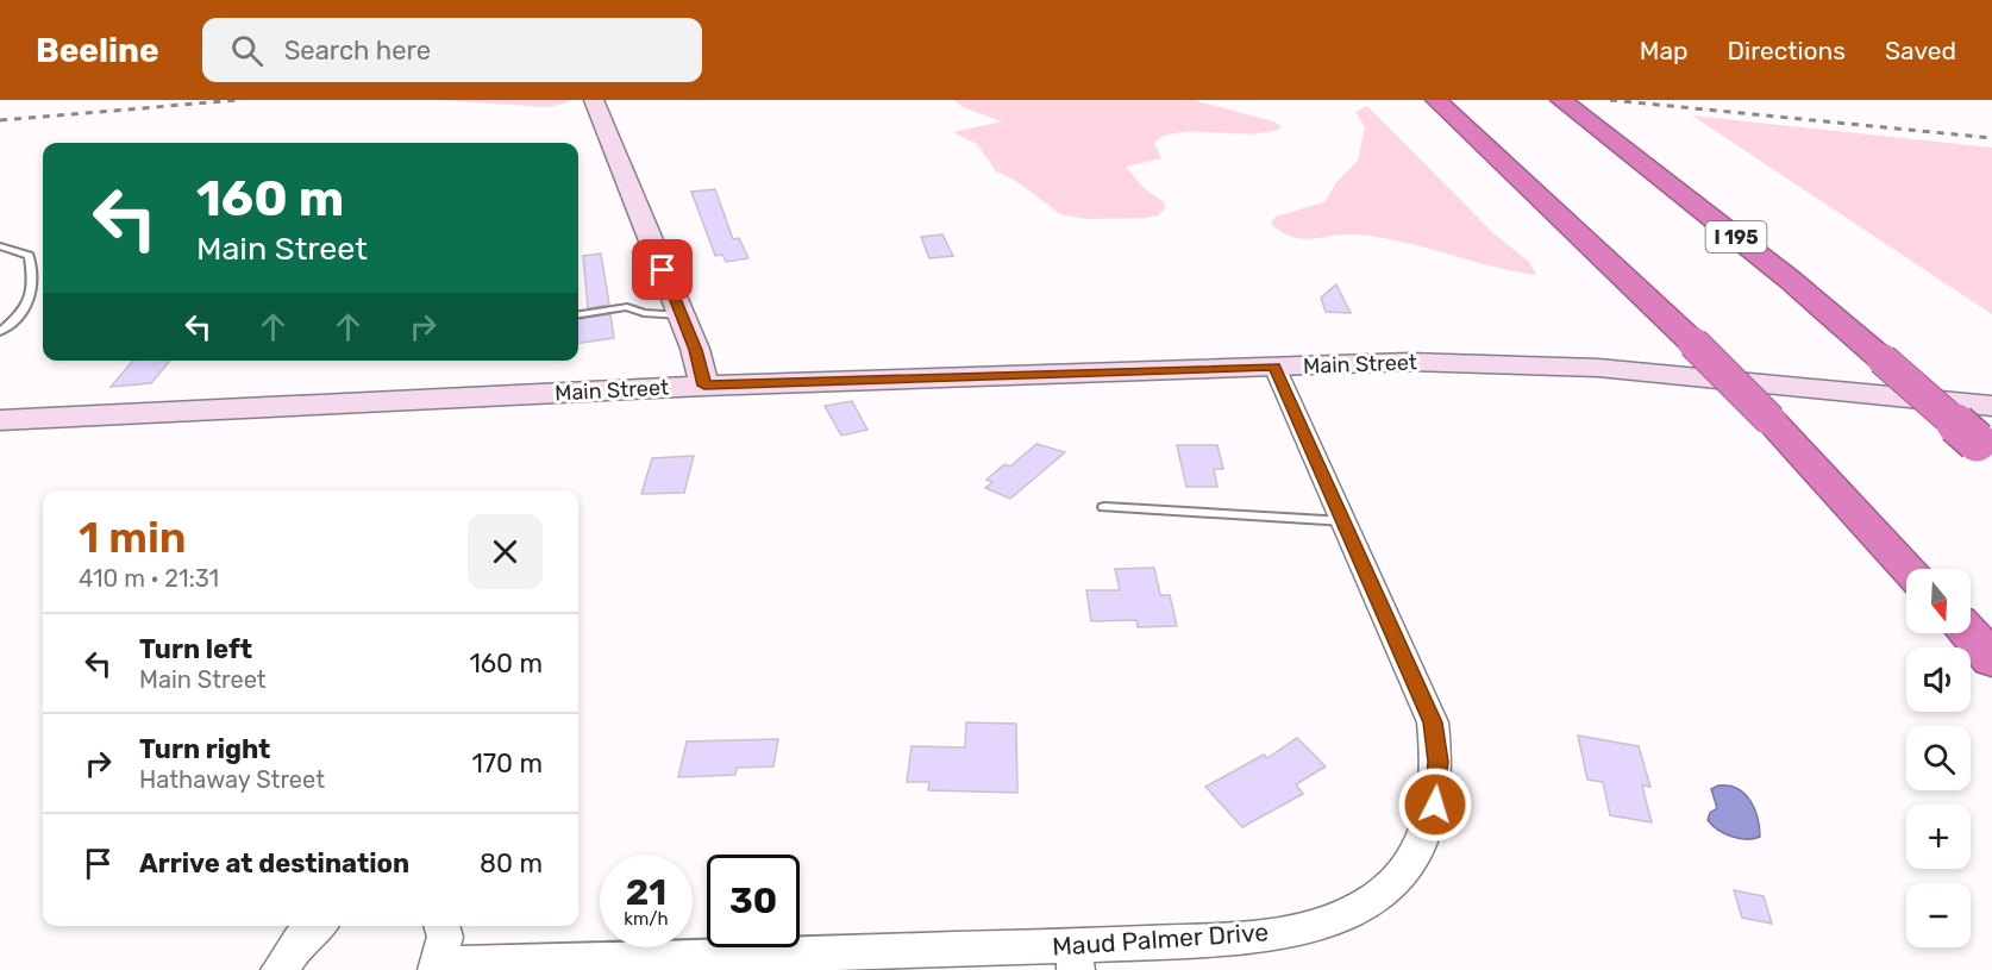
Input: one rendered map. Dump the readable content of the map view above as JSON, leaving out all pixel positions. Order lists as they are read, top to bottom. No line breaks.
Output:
{"streets":{"highway":["I 195"],"main road":["Main Street"],"street":["Maud Palmer Drive"]},"crossings":[["Main Street","Maud Palmer Drive"]],"north":"bottom","page":{"header":"Beeline","search":"Search here","nav":["Map","Directions","Saved"],"turn":["160 m","Main Street"],"heading":["1 min","410 m · 21:31"],"map_buttons":["+","−"],"list":[{"name":"Turn left","note":"Main Street","value":"160 m"},{"name":"Turn right","note":"Hathaway Street","value":"170 m"},{"name":"Arrive at destination","value":"80 m"}],"speed":"21 km/h","limit":"30"}}
